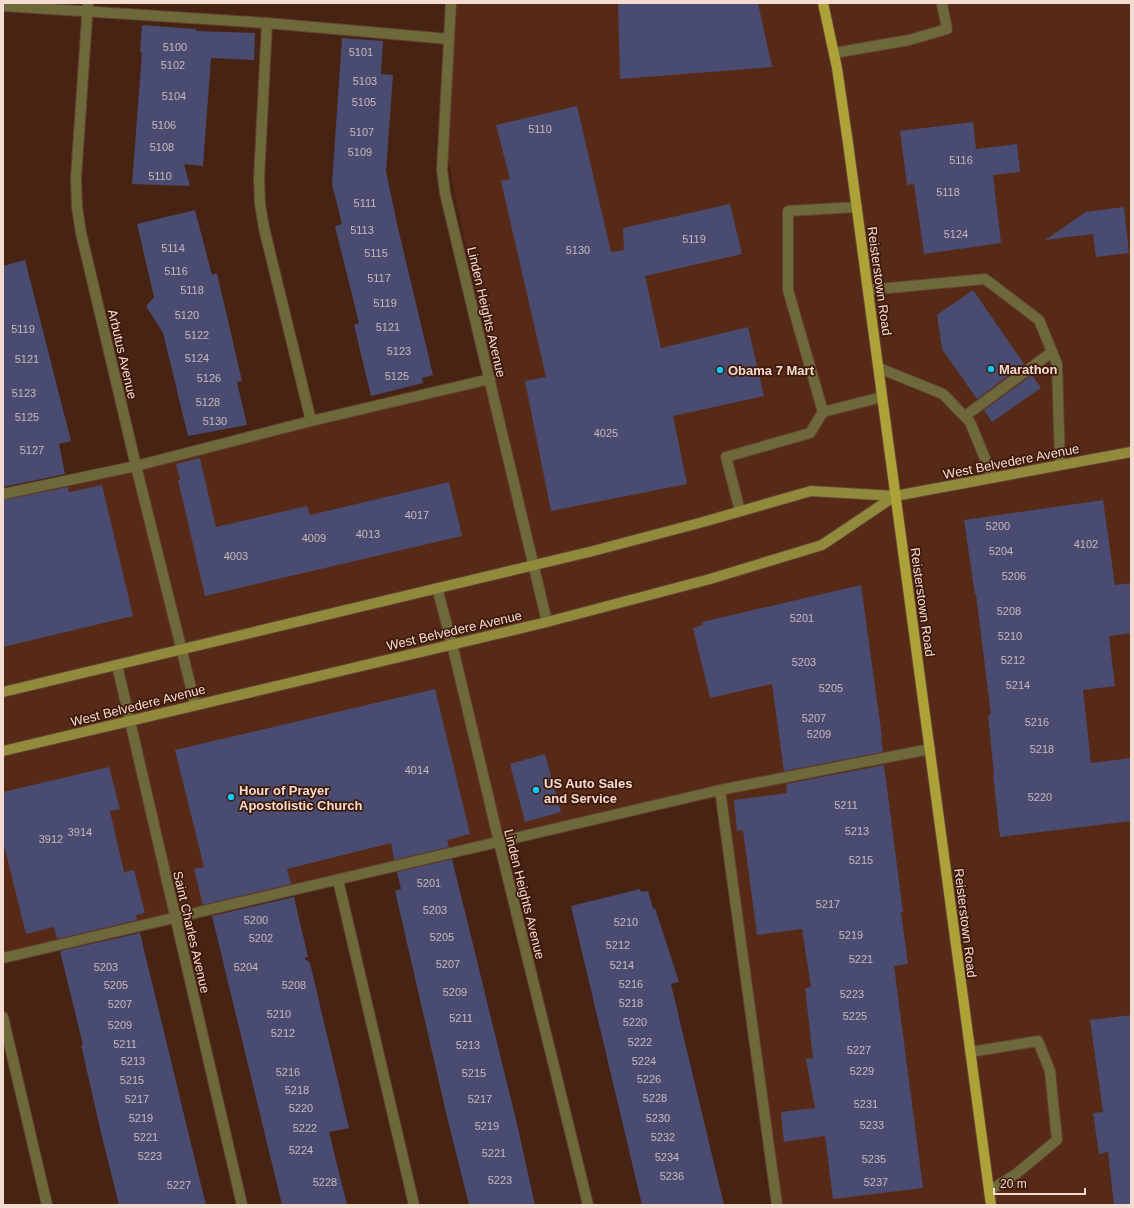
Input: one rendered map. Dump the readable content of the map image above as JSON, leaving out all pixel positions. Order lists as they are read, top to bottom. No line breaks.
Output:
{"streets":{"main road":["Reisterstown Road","West Belvedere Avenue"],"street":["Linden Heights Avenue","Arbutus Avenue","Saint Charles Avenue"]},"crossings":[["Reisterstown Road","West Belvedere Avenue"],["Linden Heights Avenue","West Belvedere Avenue"],["Arbutus Avenue","West Belvedere Avenue"],["West Belvedere Avenue","Saint Charles Avenue"]],"places":["Marathon","Obama 7 Mart","US Auto Sales and Service","Hour of Prayer Apostolistic Church"],"house_numbers":["5100","5101","5102","5103","5104","5105","5106","5110","5107","5108","5109","5116","5110","5118","5111","5113","5124","5119","5114","5130","5115","5116","5117","5118","5119","5120","5121","5119","5122","5123","5124","5121","5125","5126","5123","5128","5125","5130","4025","5127","4017","5200","4013","4009","4102","5204","4003","5206","5208","5201","5210","5212","5203","5214","5205","5207","5216","5209","5218","4014","5220","5211","5213","3914","3912","5215","5201","5217","5203","5200","5210","5219","5205","5202","5212","5221","5207","5214","5203","5204","5216","5205","5208","5209","5223","5218","5207","5210","5225","5211","5220","5209","5212","5222","5211","5213","5227","5213","5224","5229","5216","5215","5226","5215","5218","5228","5217","5217","5231","5220","5219","5230","5233","5219","5222","5221","5232","5224","5221","5223","5234","5235","5236","5223","5228","5237","5227"],"scale_bar":"20 m"}
